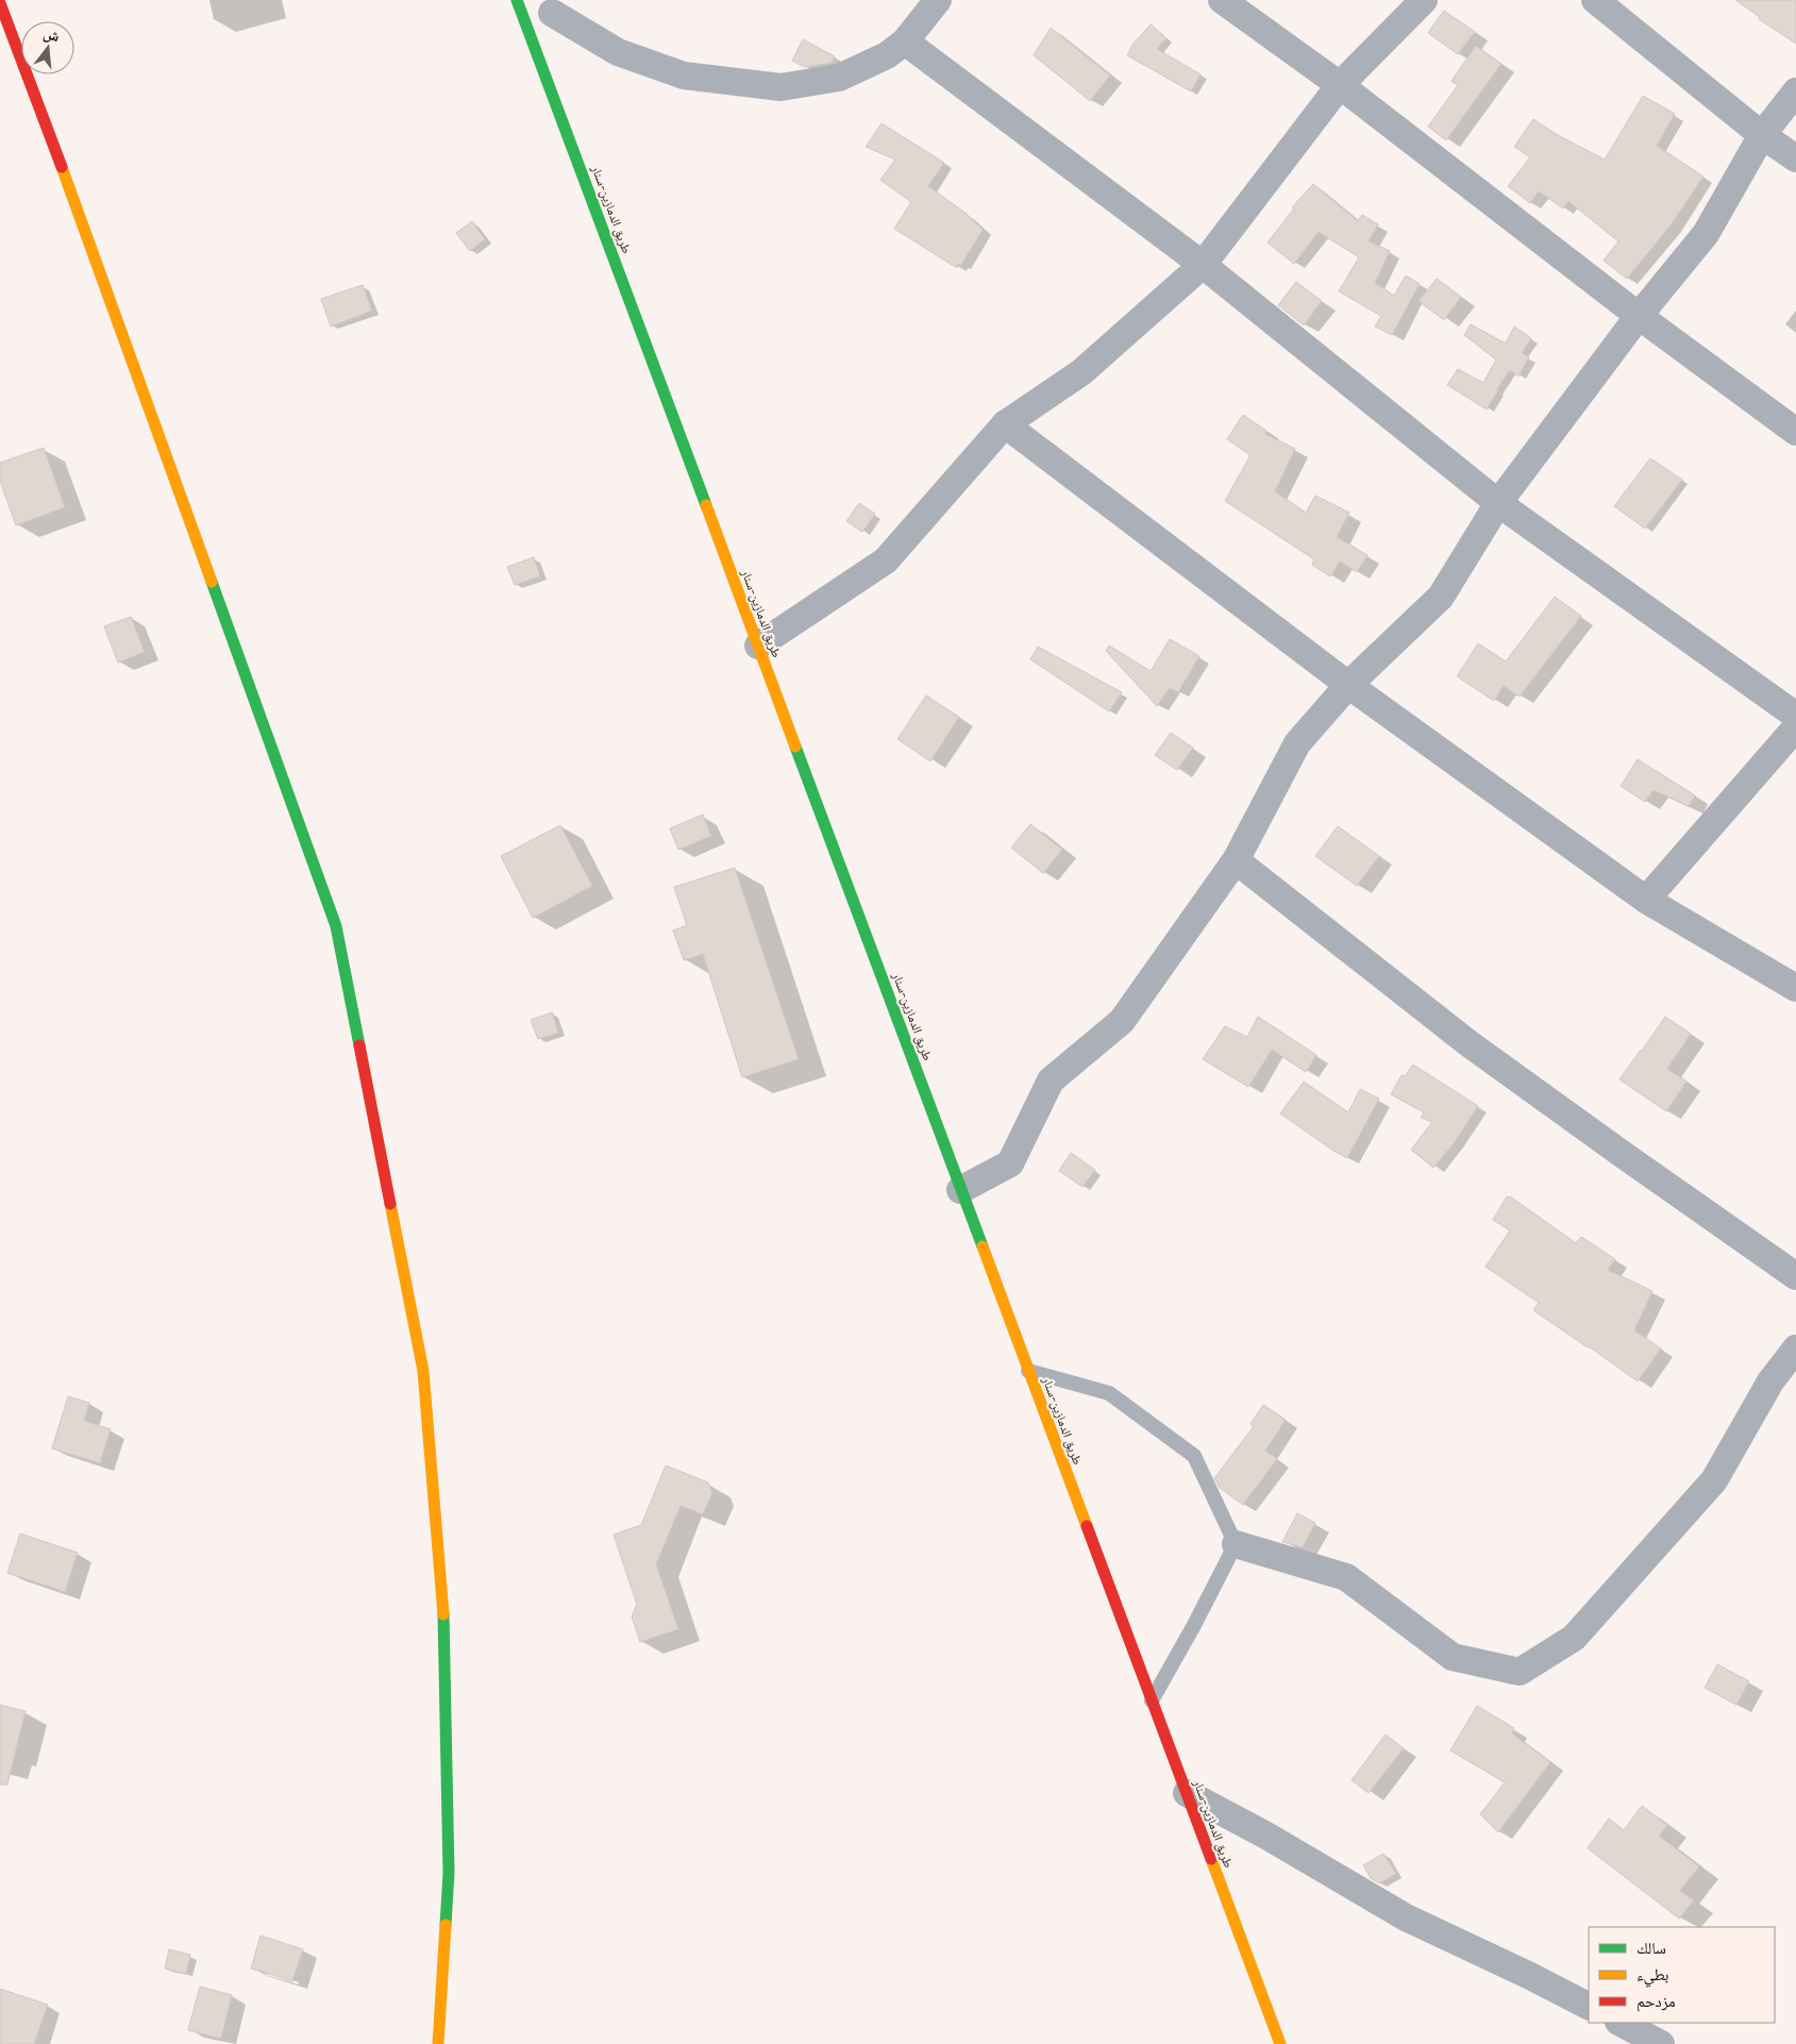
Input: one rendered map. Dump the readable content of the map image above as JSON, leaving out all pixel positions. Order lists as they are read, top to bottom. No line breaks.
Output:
{"streets":{"main road":["طريق الدمازين-سنار"]},"legend":["سالك","بطيء","مزدحم"],"north":"top"}
